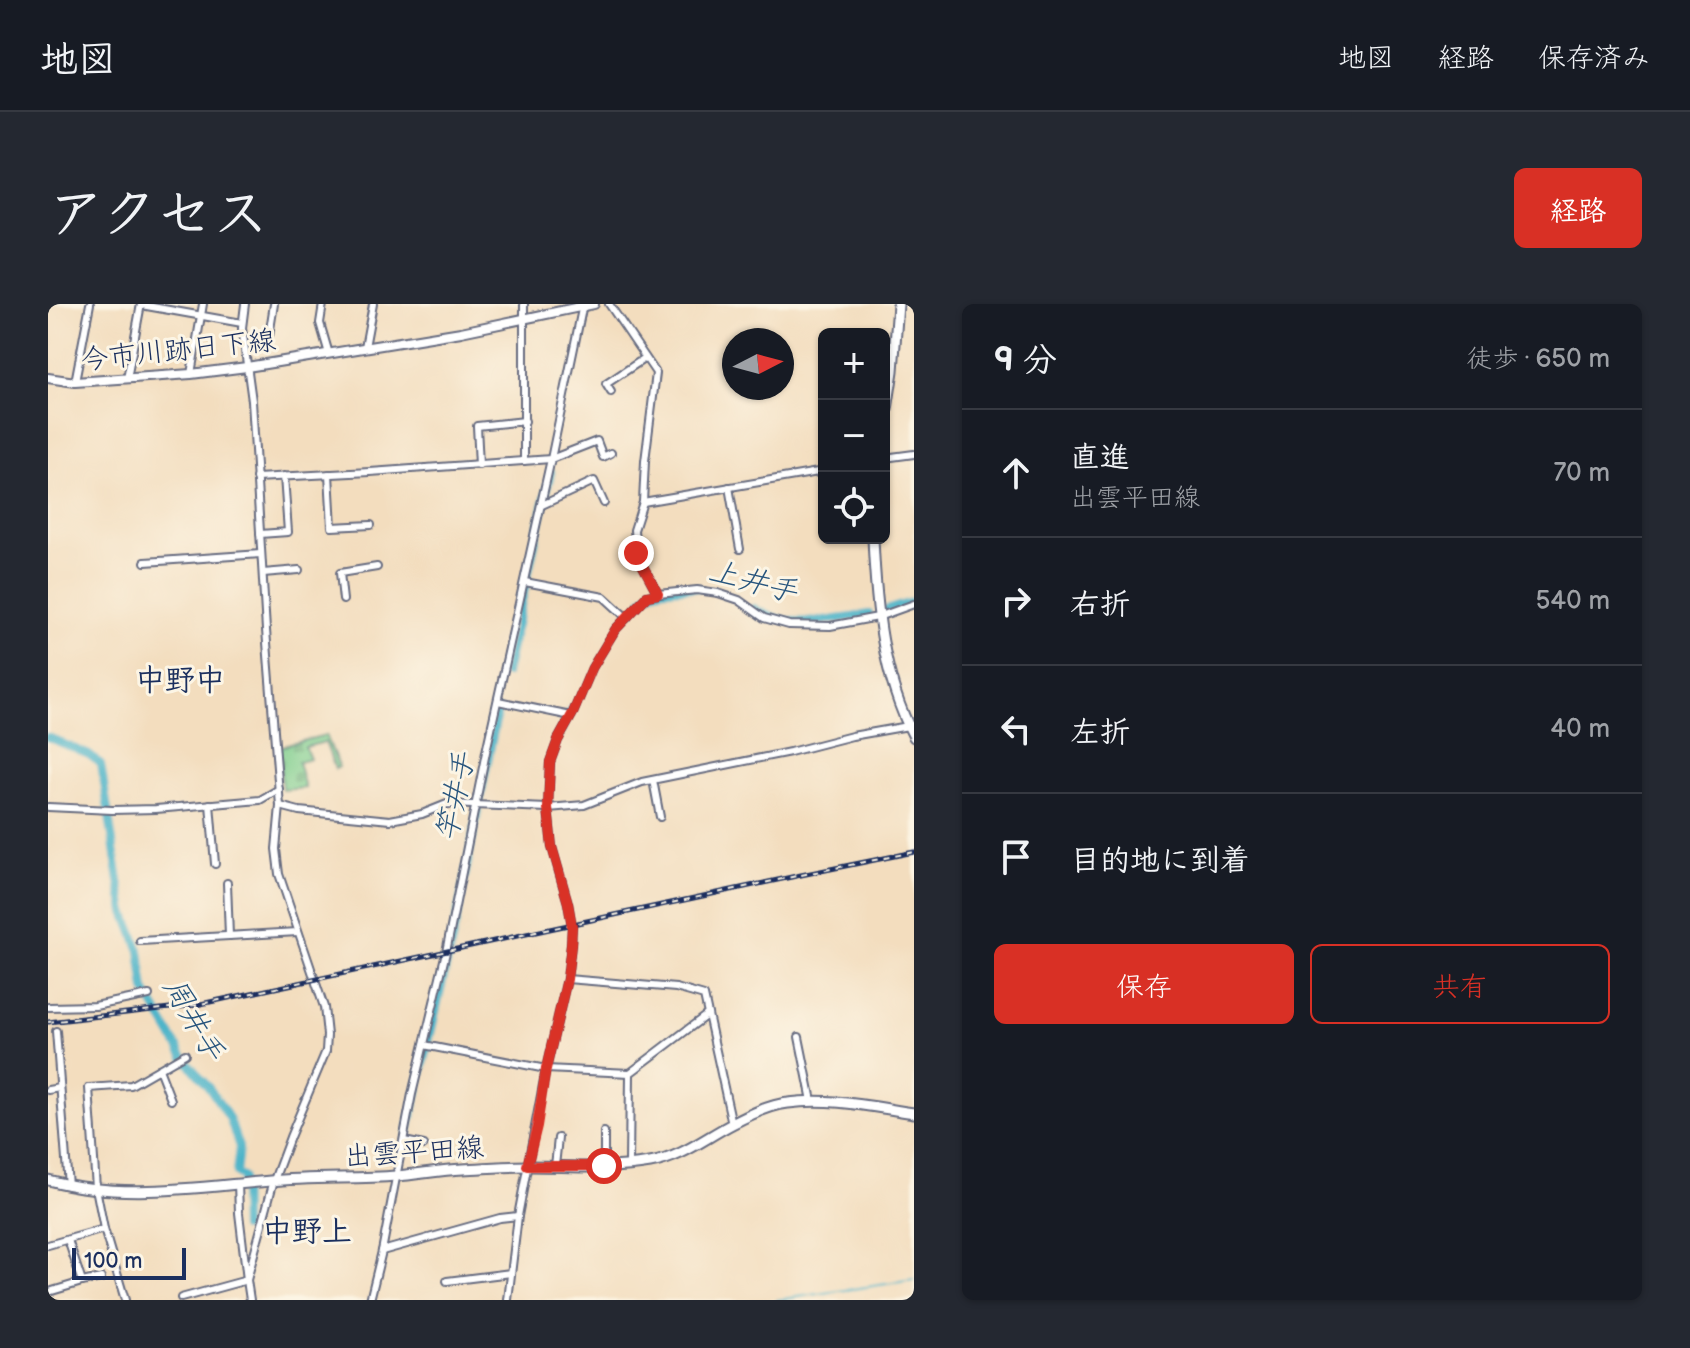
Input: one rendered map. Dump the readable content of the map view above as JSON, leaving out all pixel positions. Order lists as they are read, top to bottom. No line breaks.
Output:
{"streets":{"main road":["出雲平田線"],"street":["今市川跡日下線"]},"districts":["中野中","中野上"],"water":["上井手","竿井手","周井手"],"scale_bar":"100 m","north":"right","page":{"header":"地図","nav":["地図","経路","保存済み"],"title":"アクセス","buttons":["経路",["保存","共有"]],"heading":["9 分","徒歩 · 650 m"],"map_buttons":["+","−"],"list":[["直進","出雲平田線","70 m"],["右折","540 m"],["左折","40 m"],"目的地に到着"],"scale":"100 m"}}
